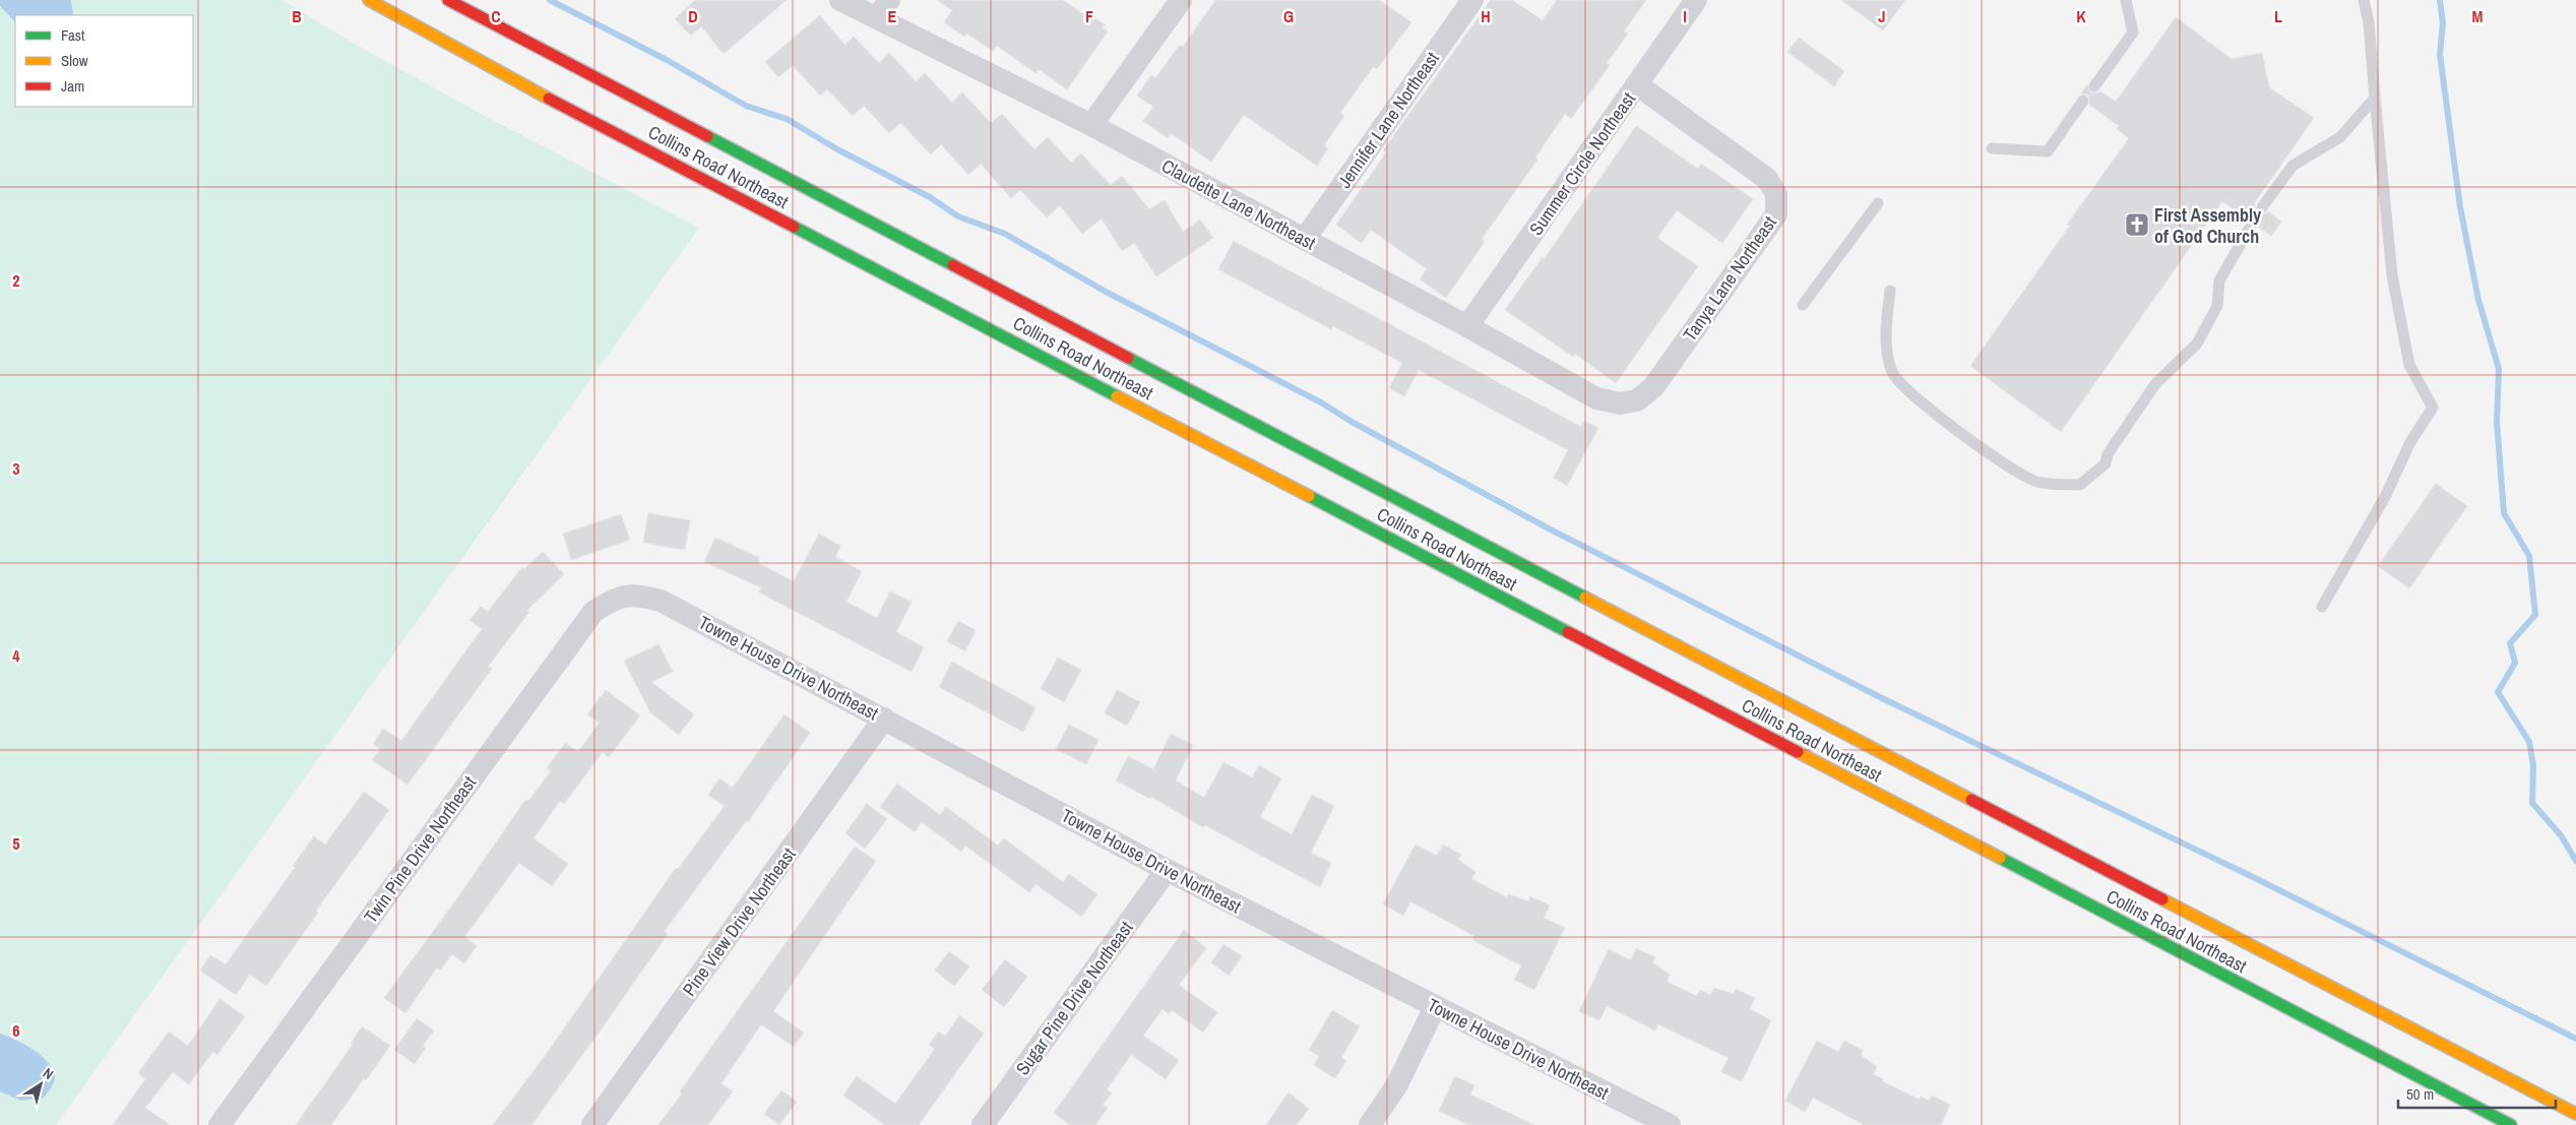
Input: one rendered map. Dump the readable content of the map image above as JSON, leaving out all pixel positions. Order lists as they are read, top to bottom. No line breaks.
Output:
{"streets":{"highway":["Collins Road Northeast"],"street":["Jennifer Lane Northeast","Summer Circle Northeast","Claudette Lane Northeast","Tanya Lane Northeast","Towne House Drive Northeast","Twin Pine Drive Northeast","Pine View Drive Northeast","Sugar Pine Drive Northeast"]},"crossings":[["Jennifer Lane Northeast","Claudette Lane Northeast"],["Summer Circle Northeast","Claudette Lane Northeast"],["Summer Circle Northeast","Tanya Lane Northeast"],["Claudette Lane Northeast","Tanya Lane Northeast"],["Towne House Drive Northeast","Twin Pine Drive Northeast"],["Towne House Drive Northeast","Pine View Drive Northeast"],["Towne House Drive Northeast","Sugar Pine Drive Northeast"]],"places":{"church":["First Assembly of God Church"]},"legend":["Fast","Slow","Jam"],"scale_bar":"50 m","north":"top right","grid":{"columns":["B","C","D","E","F","G","H","I","J","K","L","M"],"rows":["2","3","4","5","6"]}}
